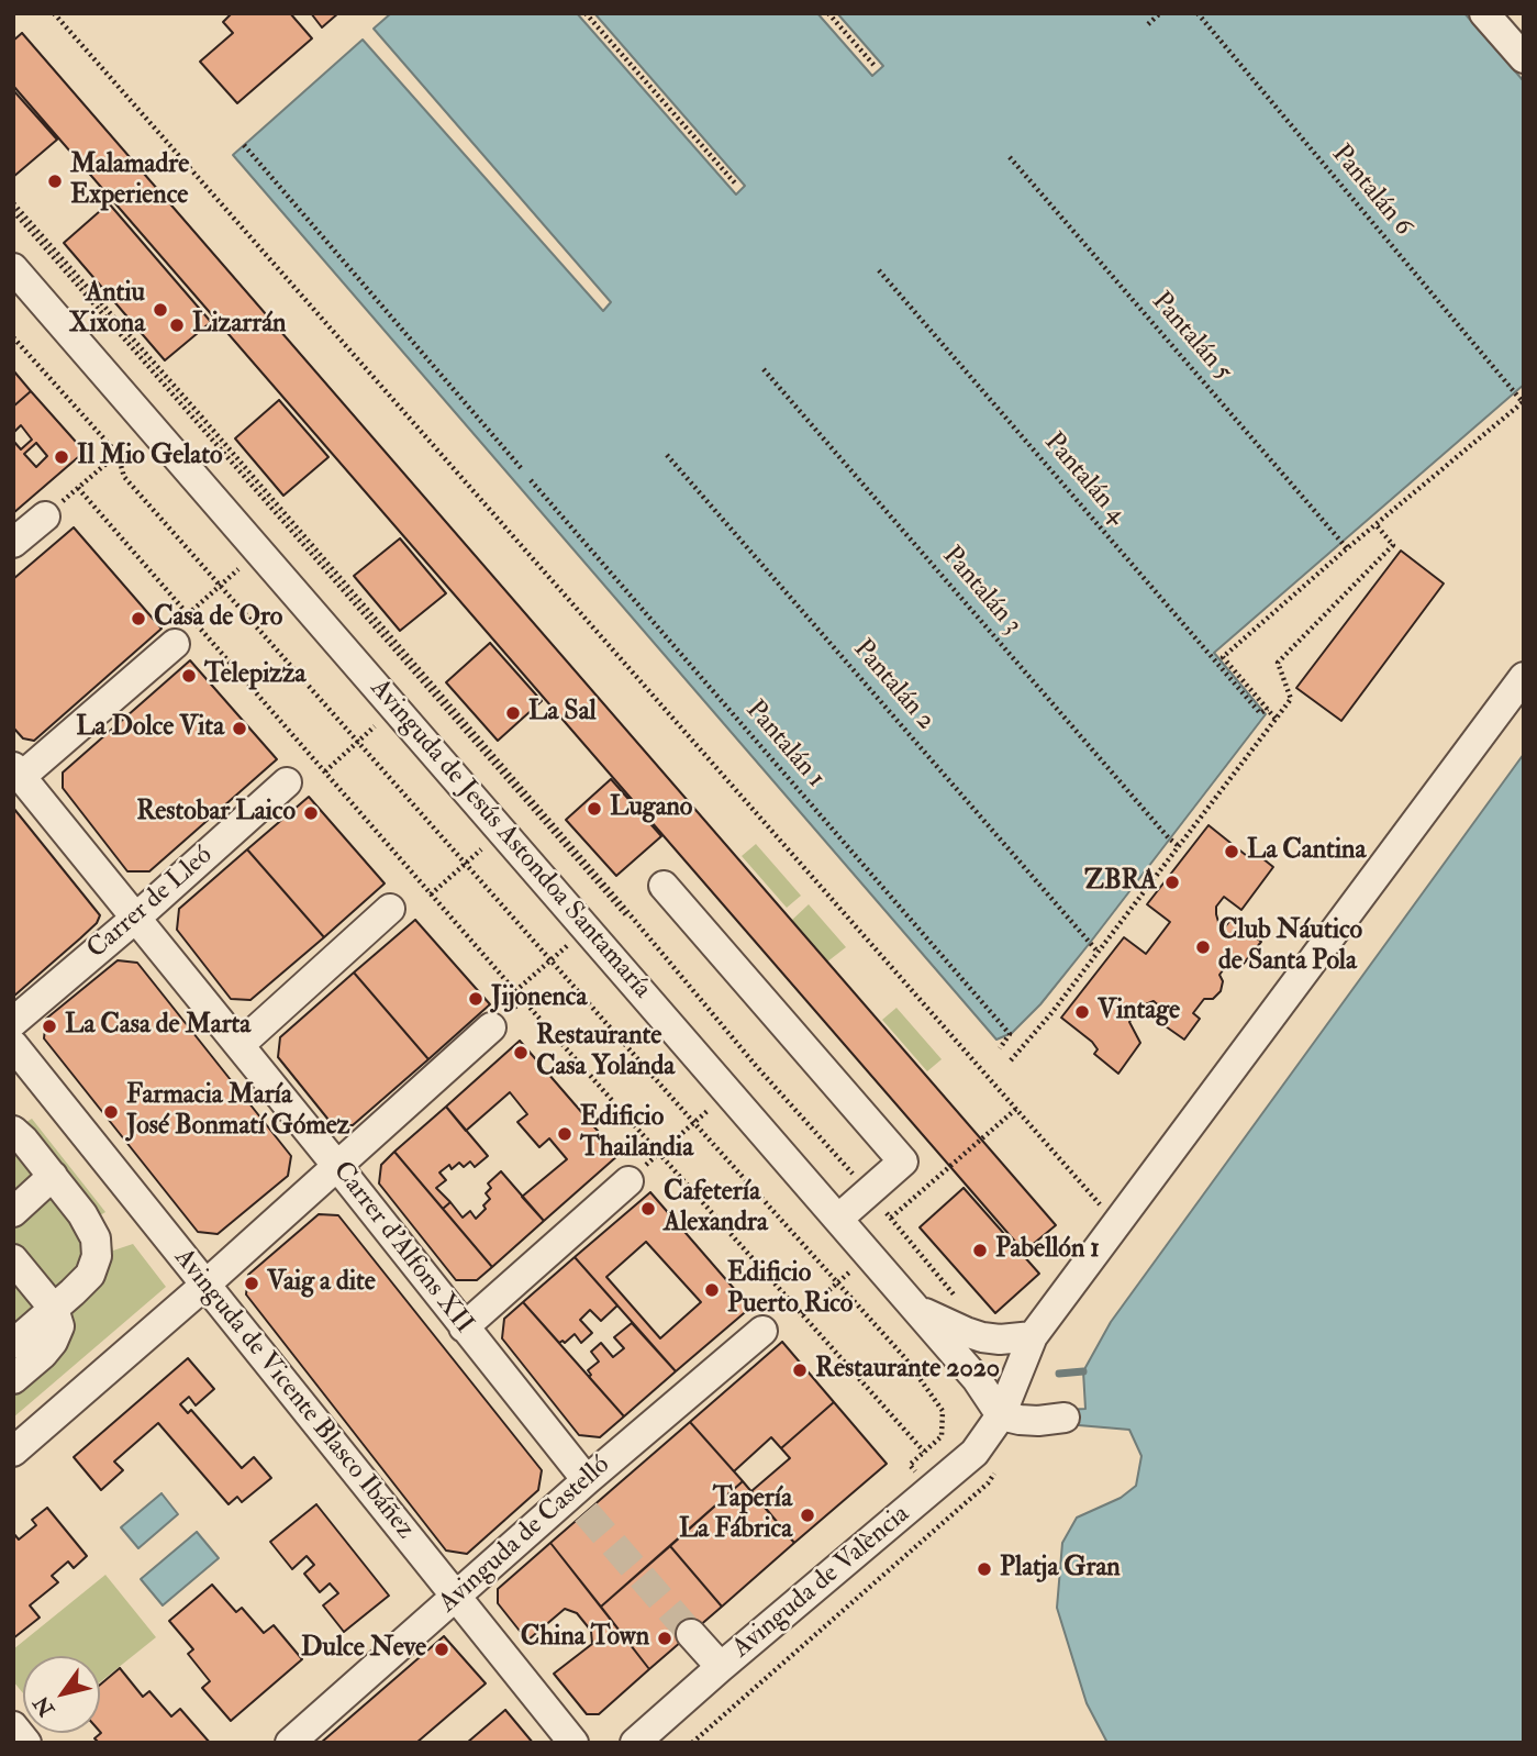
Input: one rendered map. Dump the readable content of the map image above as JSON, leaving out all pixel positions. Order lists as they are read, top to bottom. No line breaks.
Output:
{"streets":{"street":["Avinguda de Jesús Astondoa Santamaría","Carrer de Lleó","Carrer d'Alfons XII","Avinguda de Vicente Blasco Ibáñez","Avinguda de Castelló","Avinguda de València"],"path":["Pantalán 6","Pantalán 5","Pantalán 4","Pantalán 3","Pantalán 2","Pantalán 1"]},"crossings":[["Avinguda de Jesús Astondoa Santamaría","Avinguda de València"],["Carrer de Lleó","Carrer d'Alfons XII"],["Carrer d'Alfons XII","Avinguda de Castelló"],["Avinguda de Vicente Blasco Ibáñez","Avinguda de Castelló"]],"places":["Malamadre Experience","Antiu Xixona","Lizarrán","Il Mio Gelato","Casa de Oro","Telepizza","La Sal","La Dolce Vita","Lugano","Restobar Laico","La Cantina","ZBRA","Club Náutico de Santa Pola","Jijonenca","Vintage","La Casa de Marta","Restaurante Casa Yolanda","Farmacia María José Bonmatí Gómez","Edificio Thailandia","Cafetería Alexandra","Pabellón 1","Vaig a dite","Edificio Puerto Rico","Restaurante 2020","Tapería La Fábrica","Platja Gran","China Town","Dulce Neve"],"north":"bottom left"}
